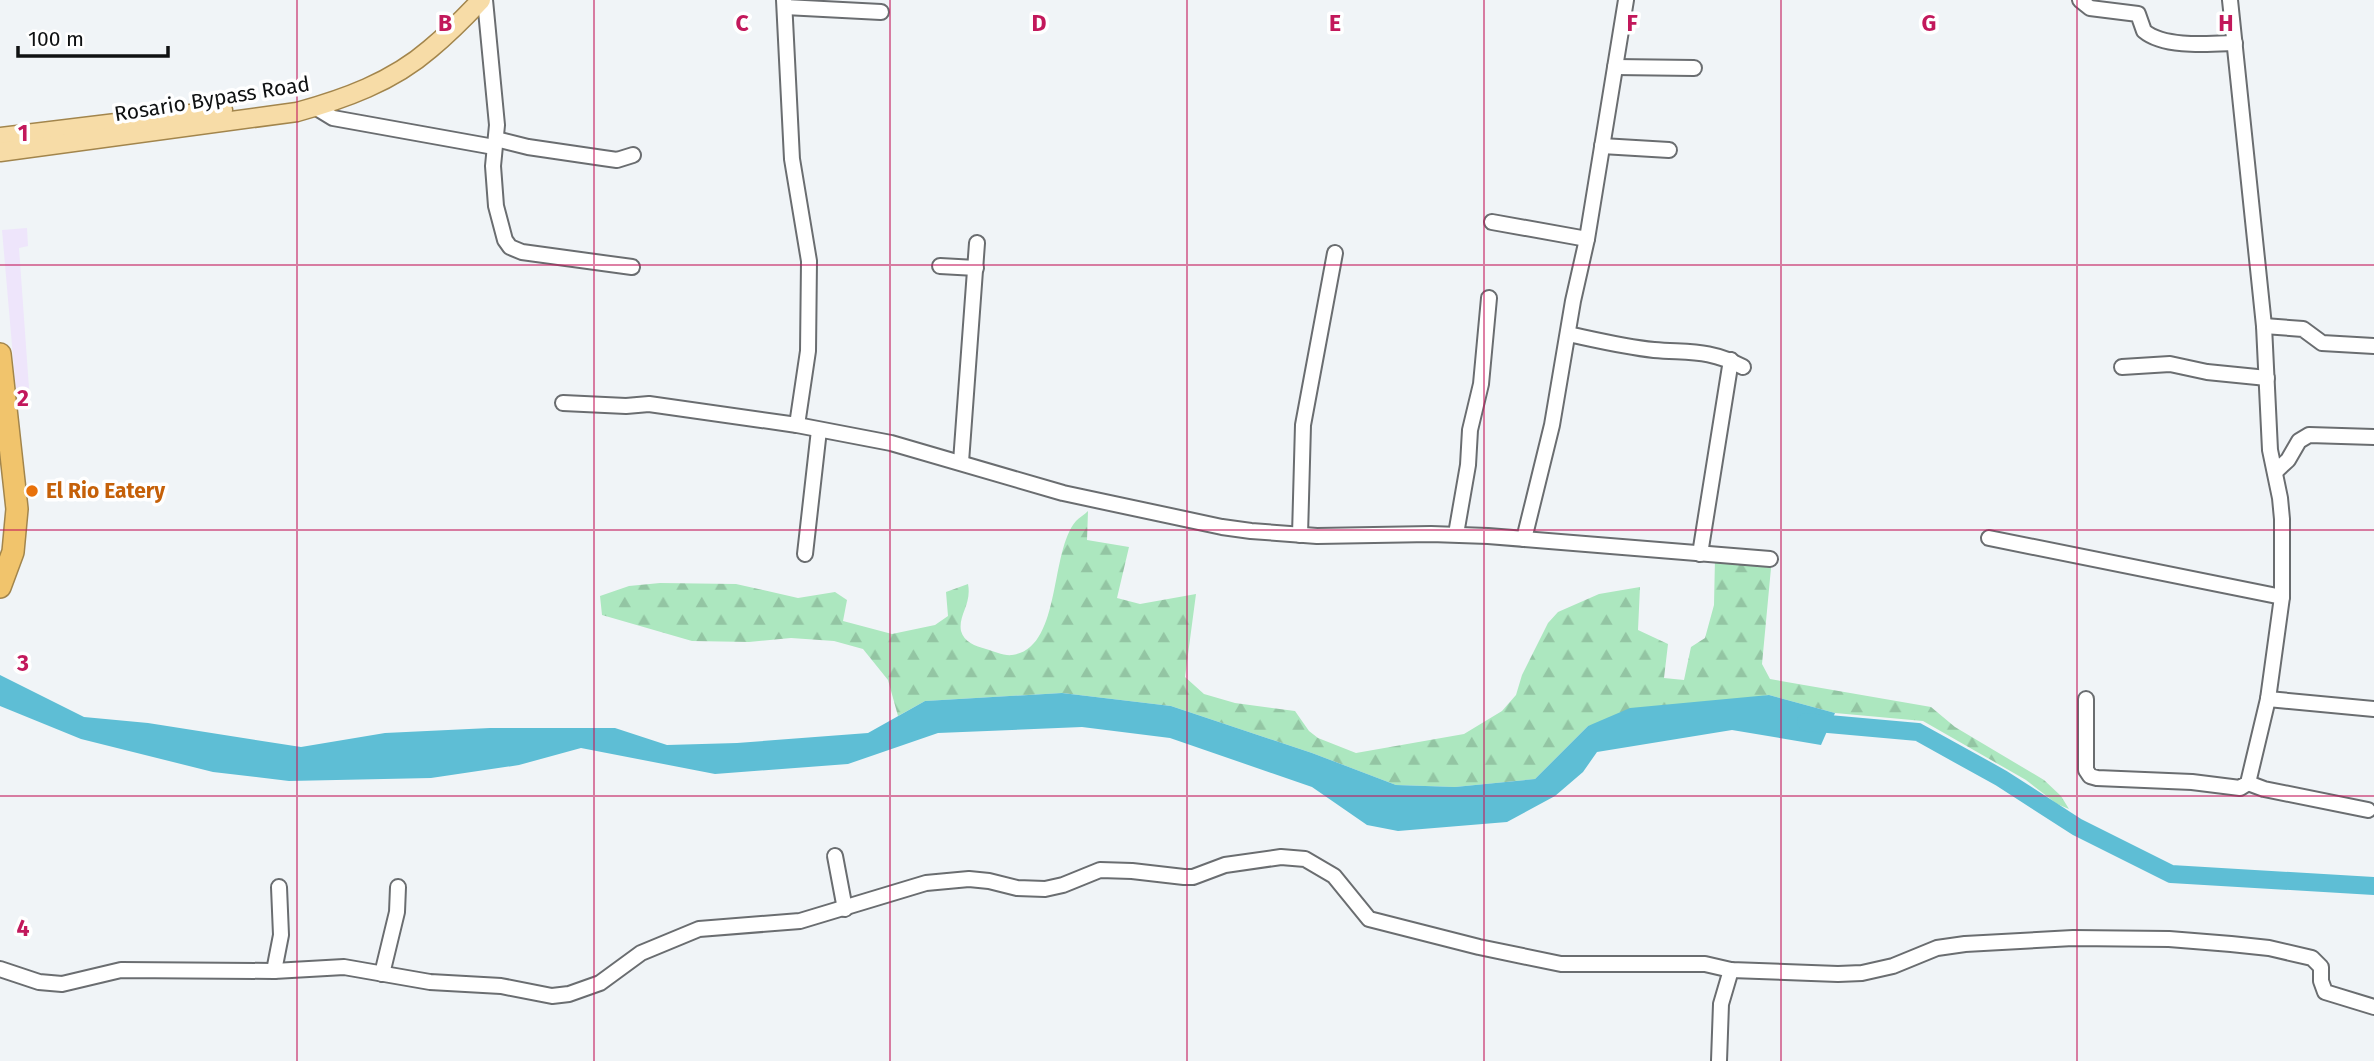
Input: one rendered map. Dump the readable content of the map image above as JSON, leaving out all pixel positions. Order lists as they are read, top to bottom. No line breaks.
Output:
{"streets":{"main road":["Rosario Bypass Road"]},"places":["El Rio Eatery"],"scale_bar":"100 m","grid":{"columns":["B","C","D","E","F","G","H"],"rows":["1","2","3","4"]}}
